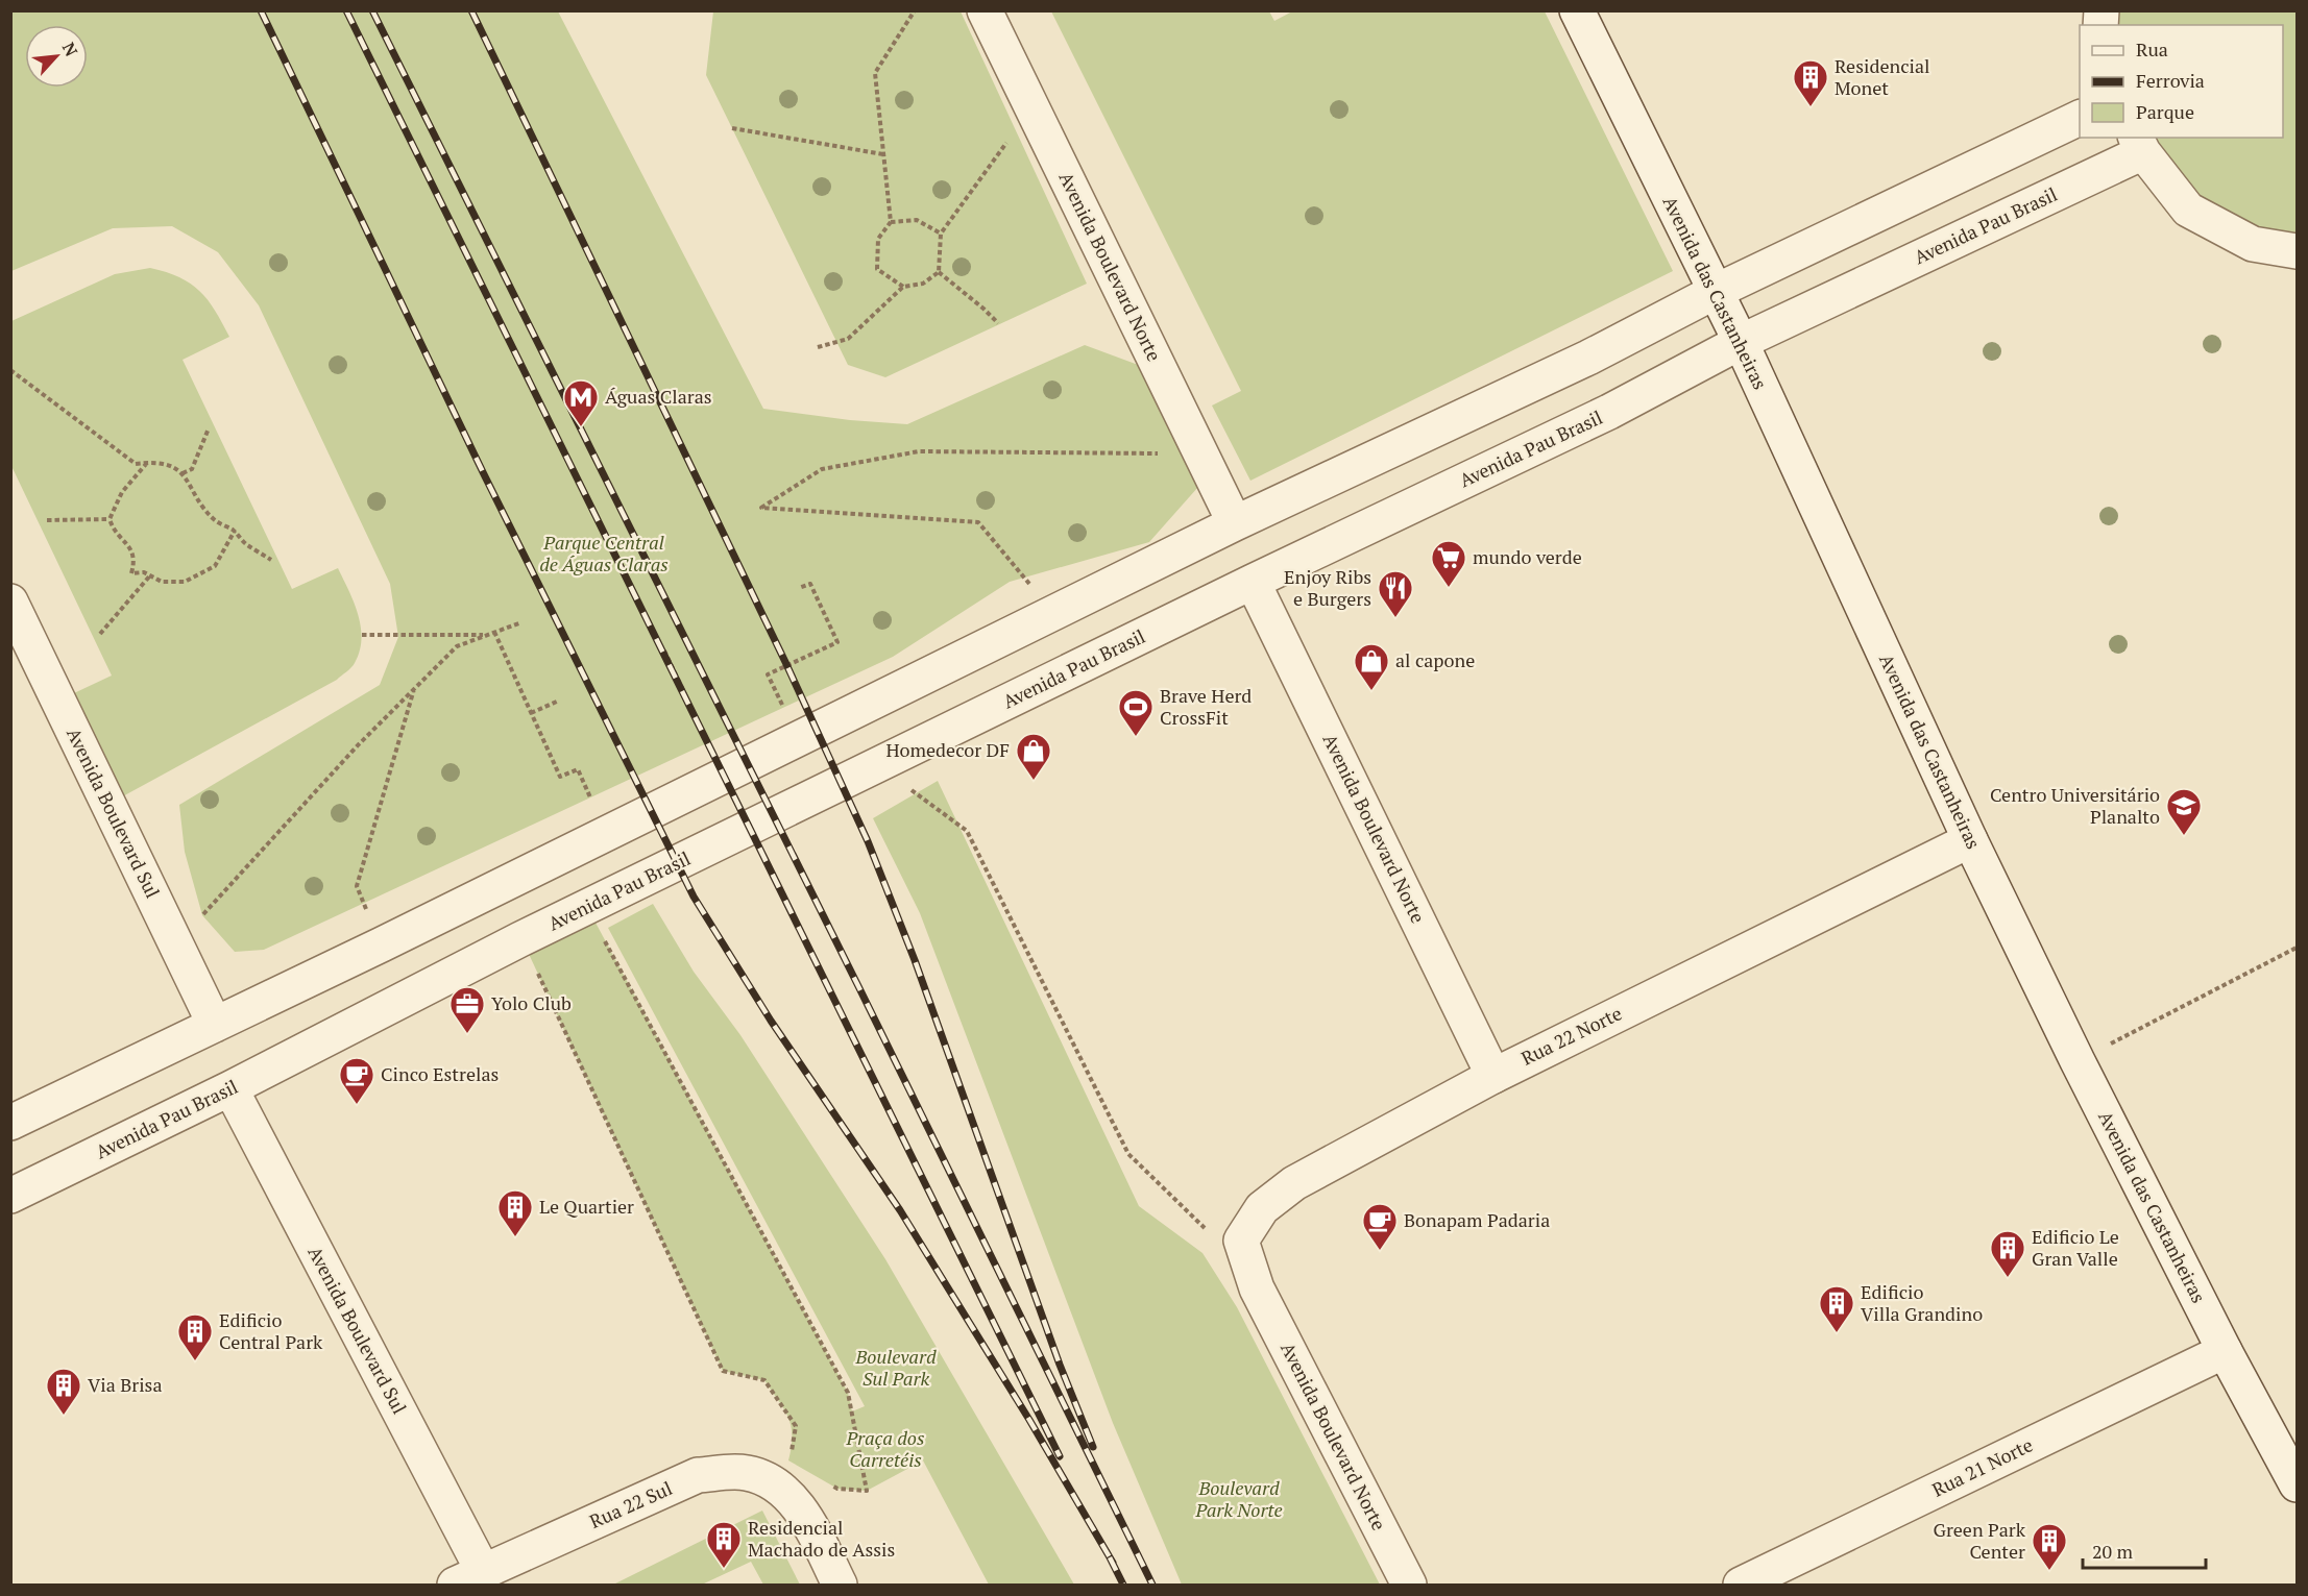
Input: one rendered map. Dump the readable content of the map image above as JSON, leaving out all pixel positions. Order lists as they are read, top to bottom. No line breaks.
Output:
{"streets":{"street":["Avenida Pau Brasil","Avenida Boulevard Norte","Avenida das Castanheiras","Avenida Boulevard Sul","Rua 22 Norte","Rua 21 Norte","Rua 22 Sul"]},"crossings":[["Avenida Pau Brasil","Avenida Boulevard Norte"],["Avenida Pau Brasil","Avenida das Castanheiras"],["Avenida Pau Brasil","Avenida Boulevard Sul"],["Avenida Boulevard Norte","Rua 22 Norte"],["Avenida das Castanheiras","Rua 22 Norte"],["Avenida das Castanheiras","Rua 21 Norte"],["Avenida Boulevard Sul","Rua 22 Sul"]],"parks":["Parque Central de Águas Claras","Boulevard Sul Park","Praça dos Carretéis","Boulevard Park Norte"],"places":{"building":["Residencial Monet","Le Quartier","Edificio Le Gran Valle","Edificio Villa Grandino","Edificio Central Park","Via Brisa","Residencial Machado de Assis","Green Park Center"],"metro station":["Águas Claras"],"supermarket":["mundo verde"],"restaurant":["Enjoy Ribs e Burgers"],"shop":["al capone","Homedecor DF"],"sports":["Brave Herd CrossFit"],"school or university":["Centro Universitário Planalto"],"office":["Yolo Club"],"cafe":["Cinco Estrelas","Bonapam Padaria"]},"legend":["Rua","Ferrovia","Parque"],"scale_bar":"20 m","north":"top right"}
